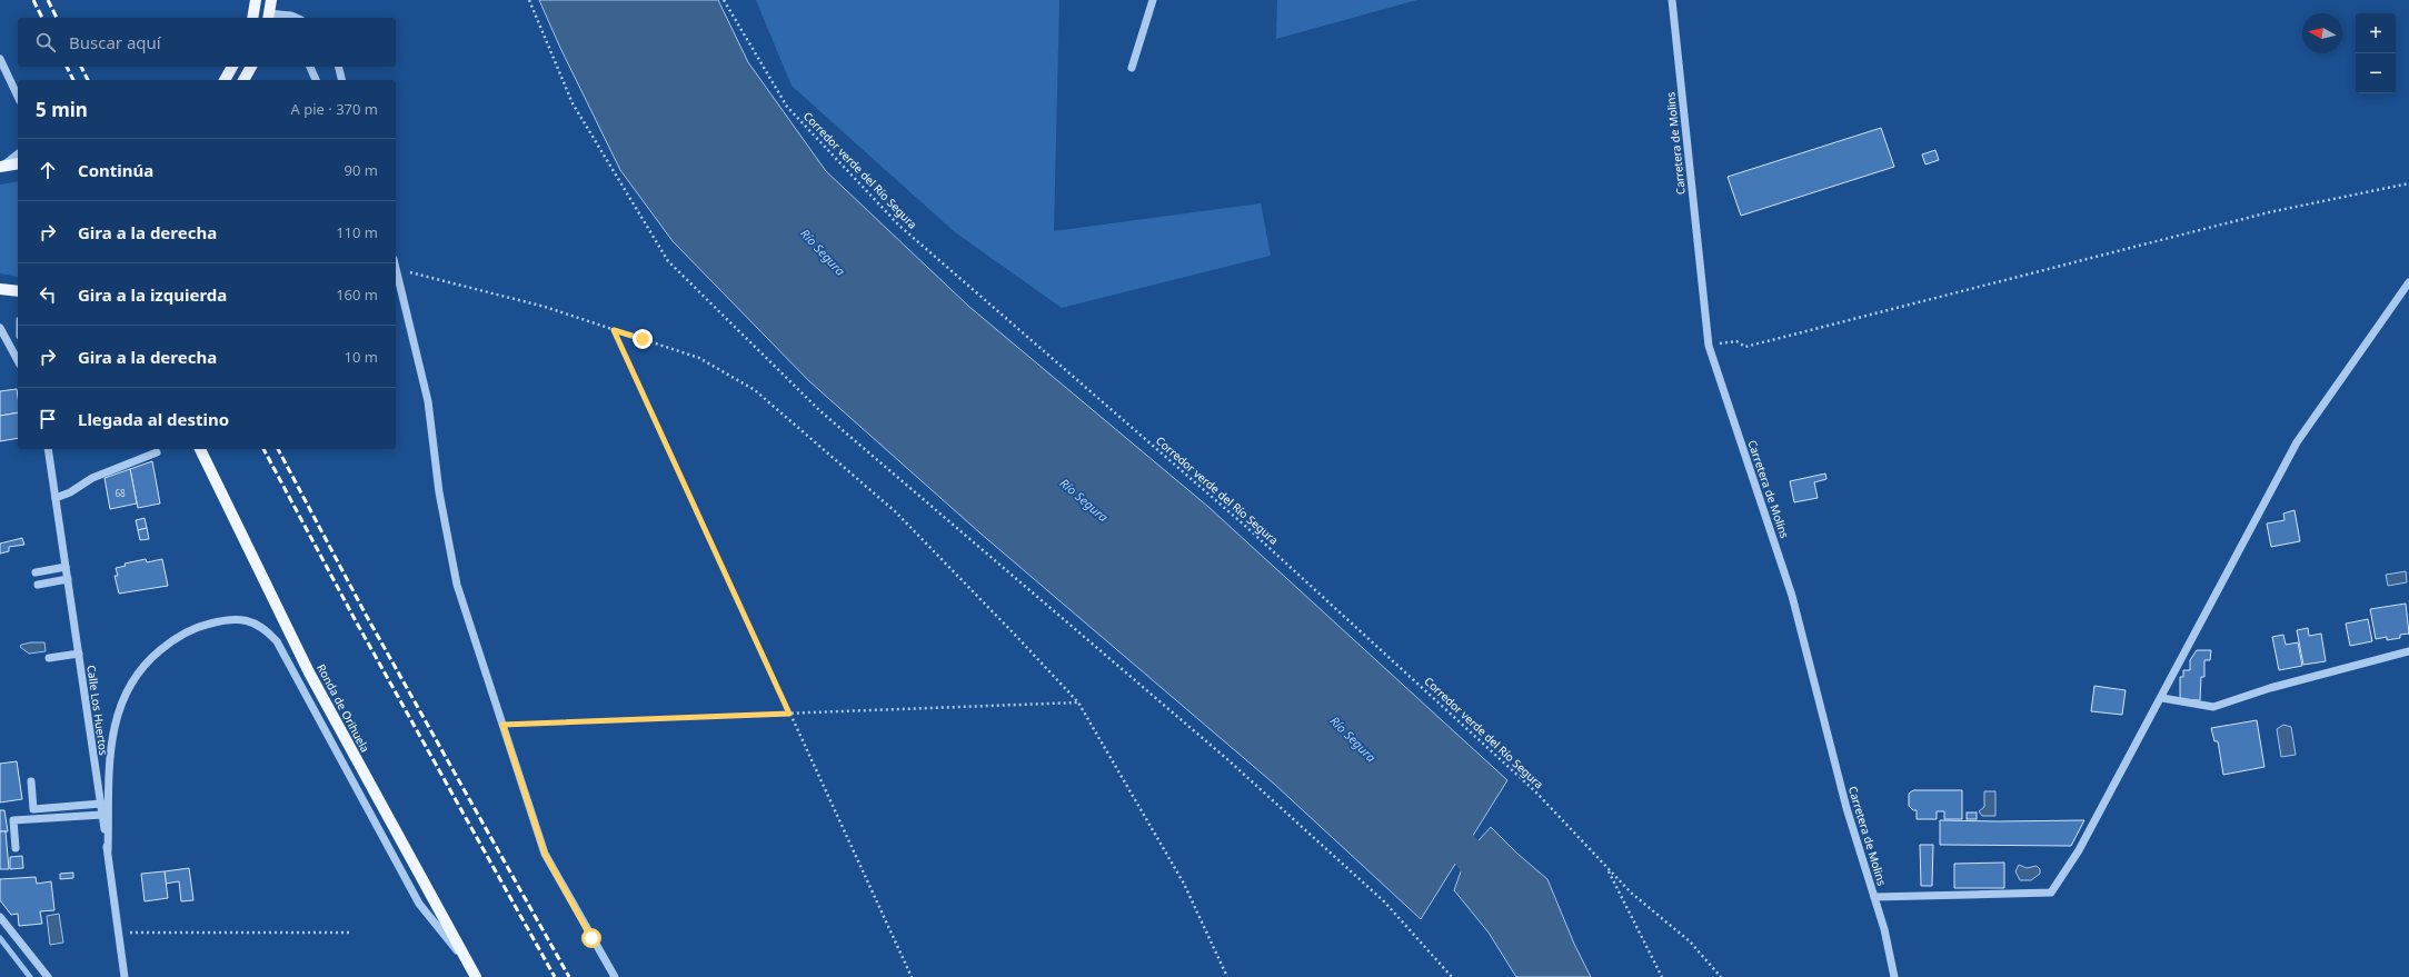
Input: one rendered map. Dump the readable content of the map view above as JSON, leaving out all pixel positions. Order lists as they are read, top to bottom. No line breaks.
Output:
{"streets":{"main road":["Ronda de Orihuela"],"street":["Carretera de Molins","Calle Los Huertos"],"path":["Corredor verde del Río Segura"]},"water":["Río Segura"],"house_numbers":["68"],"north":"left","page":{"map_buttons":["+","−"],"search":"Buscar aquí","heading":["5 min","A pie · 370 m"],"list":[["Continúa","90 m"],["Gira a la derecha","110 m"],["Gira a la izquierda","160 m"],["Gira a la derecha","10 m"],"Llegada al destino"]}}
